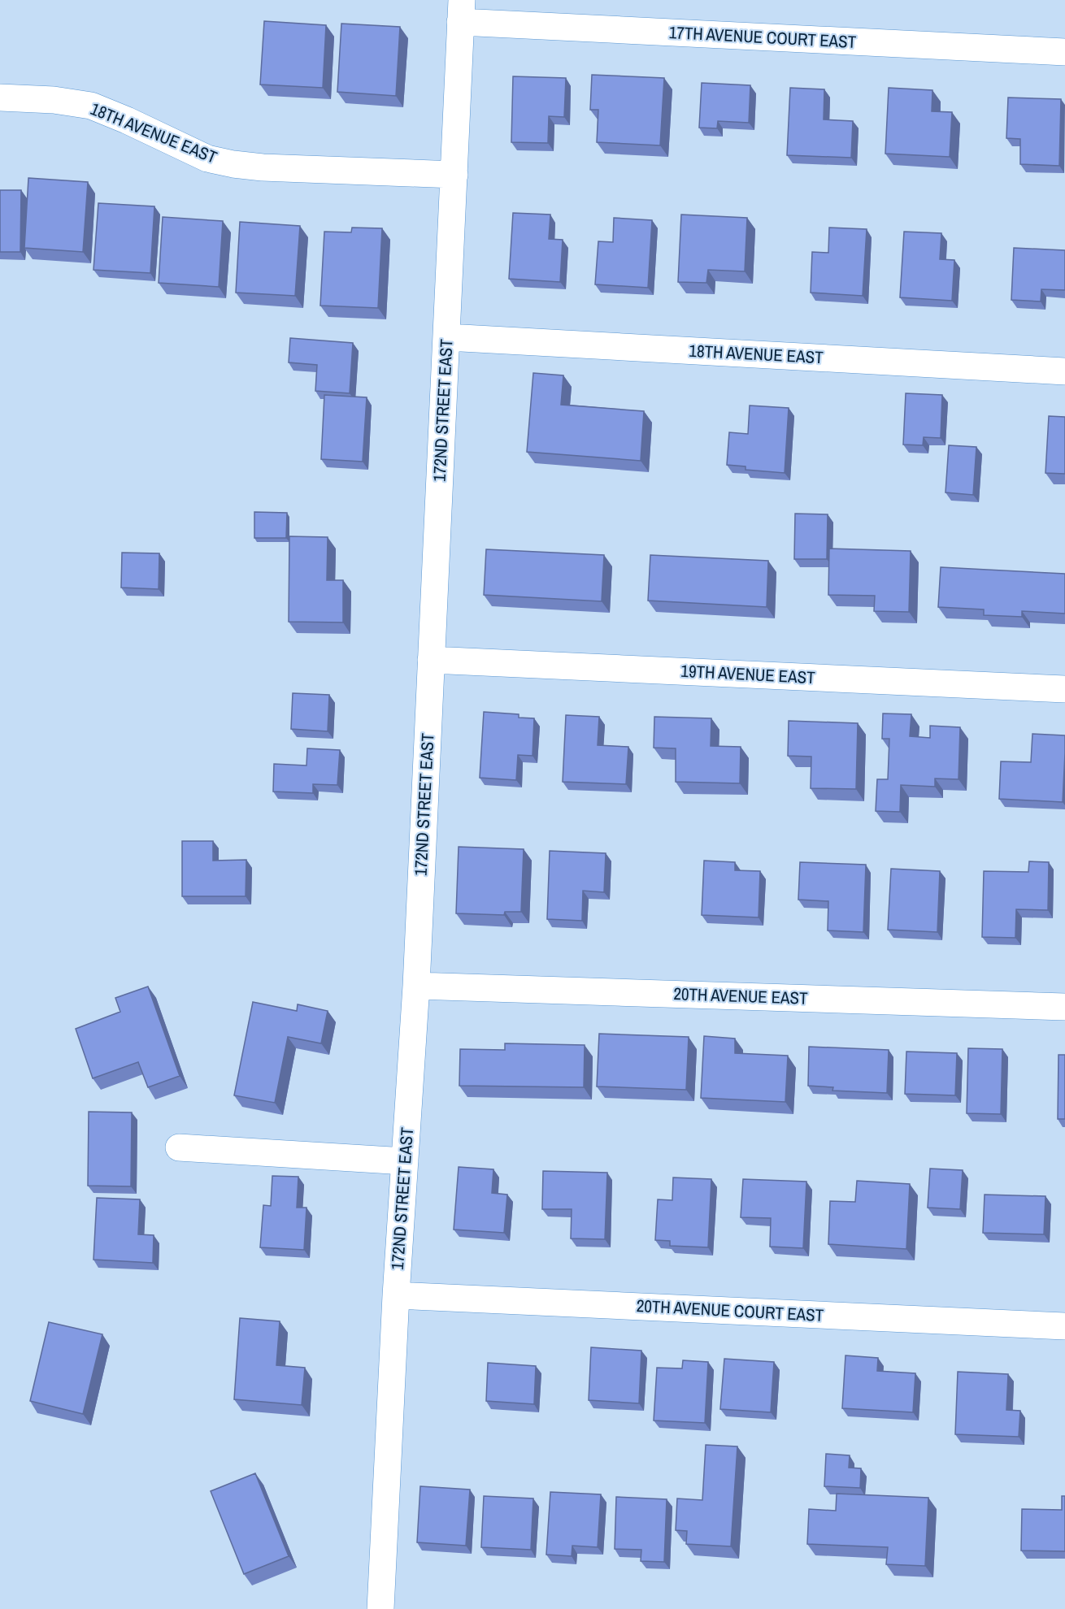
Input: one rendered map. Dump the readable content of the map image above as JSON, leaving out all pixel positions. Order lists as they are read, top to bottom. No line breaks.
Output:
{"streets":{"street":["17TH AVENUE COURT EAST","18TH AVENUE EAST","172ND STREET EAST","19TH AVENUE EAST","20TH AVENUE EAST","20TH AVENUE COURT EAST"]},"crossings":[["17TH AVENUE COURT EAST","172ND STREET EAST"],["18TH AVENUE EAST","172ND STREET EAST"],["172ND STREET EAST","19TH AVENUE EAST"],["172ND STREET EAST","20TH AVENUE EAST"],["172ND STREET EAST","20TH AVENUE COURT EAST"]]}
